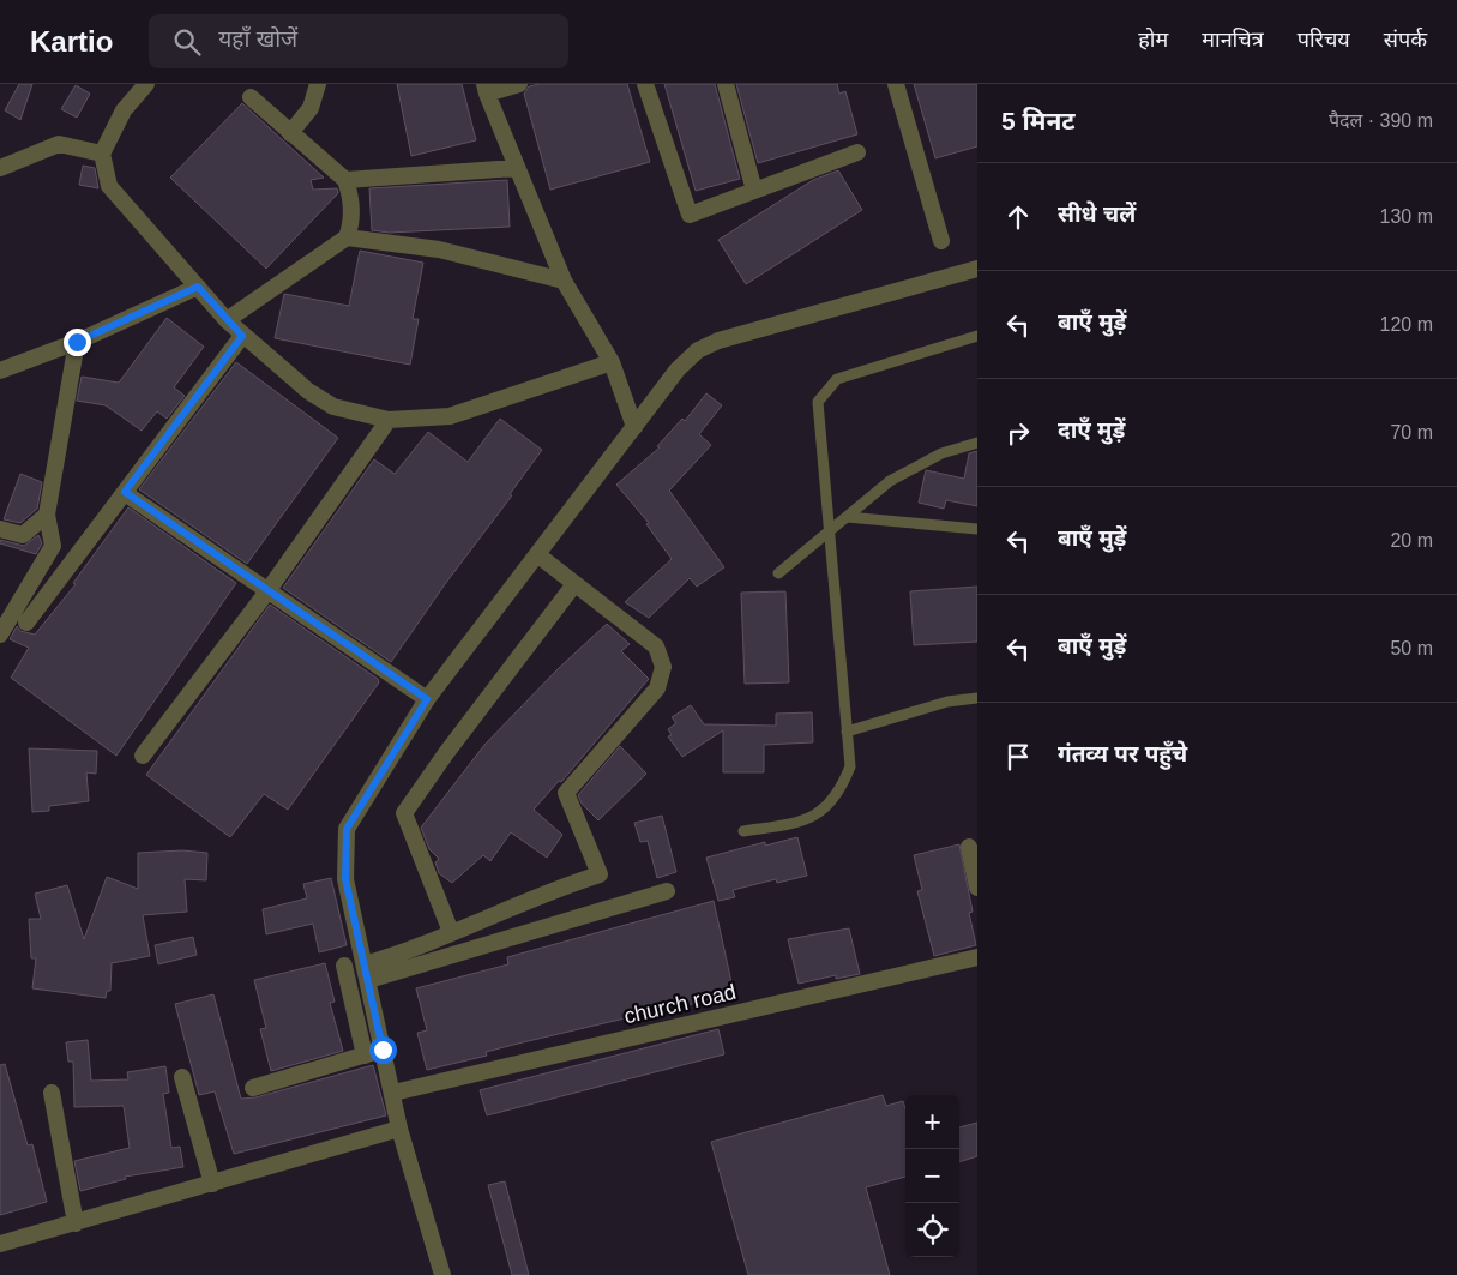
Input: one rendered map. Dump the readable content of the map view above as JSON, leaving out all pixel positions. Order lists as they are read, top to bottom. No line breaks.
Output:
{"streets":{"street":["church road"]},"page":{"header":"Kartio","search":"यहाँ खोजें","nav":["होम","मानचित्र","परिचय","संपर्क"],"heading":["5 मिनट","पैदल · 390 m"],"list":[["सीधे चलें","130 m"],["बाएँ मुड़ें","120 m"],["दाएँ मुड़ें","70 m"],["बाएँ मुड़ें","20 m"],["बाएँ मुड़ें","50 m"],"गंतव्य पर पहुँचे"],"map_buttons":["+","−"]}}
